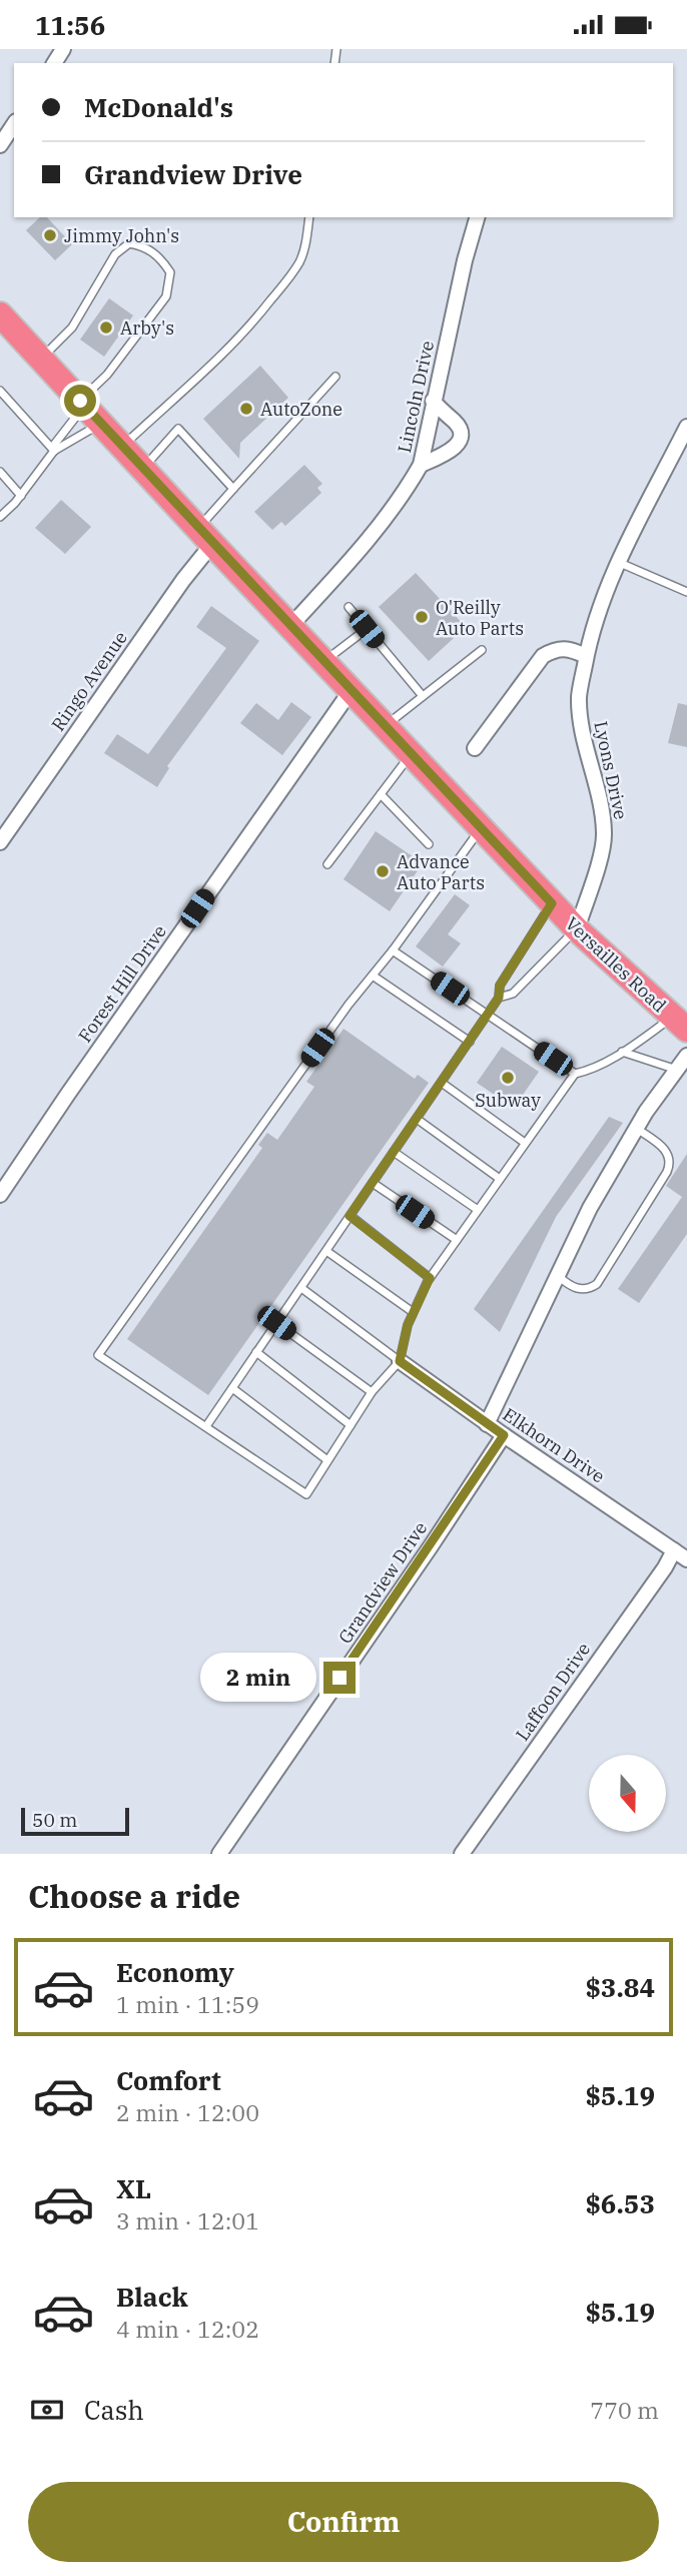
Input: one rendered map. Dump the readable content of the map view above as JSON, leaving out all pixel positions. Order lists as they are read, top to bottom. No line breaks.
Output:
{"streets":{"highway":["Versailles Road"],"street":["Lincoln Drive","Ringo Avenue","Lyons Drive","Forest Hill Drive","Elkhorn Drive","Grandview Drive","Laffoon Drive"]},"crossings":[["Lincoln Drive","Versailles Road"],["Ringo Avenue","Versailles Road"],["Lyons Drive","Versailles Road"],["Versailles Road","Forest Hill Drive"],["Elkhorn Drive","Grandview Drive"],["Elkhorn Drive","Laffoon Drive"]],"places":["Jimmy John's","Arby's","AutoZone","O'Reilly Auto Parts","Advance Auto Parts","Subway"],"scale_bar":"50 m","north":"bottom","page":{"status":"11:56","banner":["McDonald's","Grandview Drive"],"bubble":"2 min","scale":"50 m","heading":"Choose a ride","list":[{"name":"Economy","note":"1 min · 11:59","value":"$3.84"},{"name":"Comfort","note":"2 min · 12:00","value":"$5.19"},{"name":"XL","note":"3 min · 12:01","value":"$6.53"},{"name":"Black","note":"4 min · 12:02","value":"$5.19"}],"pay":["Cash","770 m"],"buttons":"Confirm"}}
